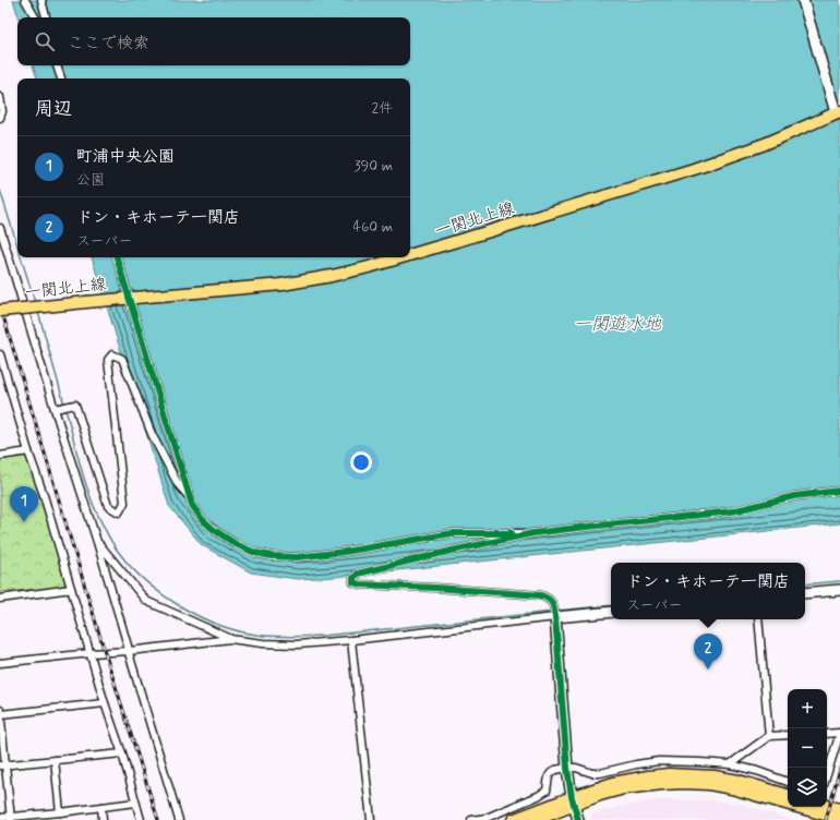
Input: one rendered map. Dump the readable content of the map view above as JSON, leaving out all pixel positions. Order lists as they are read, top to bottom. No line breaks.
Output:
{"streets":{"main road":["一関北上線"]},"water":["一関遊水地"],"page":{"search":"ここで検索","heading":["周辺","2件"],"list":[{"mark":"1","name":"町浦中央公園","note":"公園","value":"390 m"},{"mark":"2","name":"ドン・キホーテ一関店","note":"スーパー","value":"460 m"}],"pins":["1","2"],"popup":["ドン・キホーテ一関店","スーパー"],"map_buttons":["+","−"]}}
